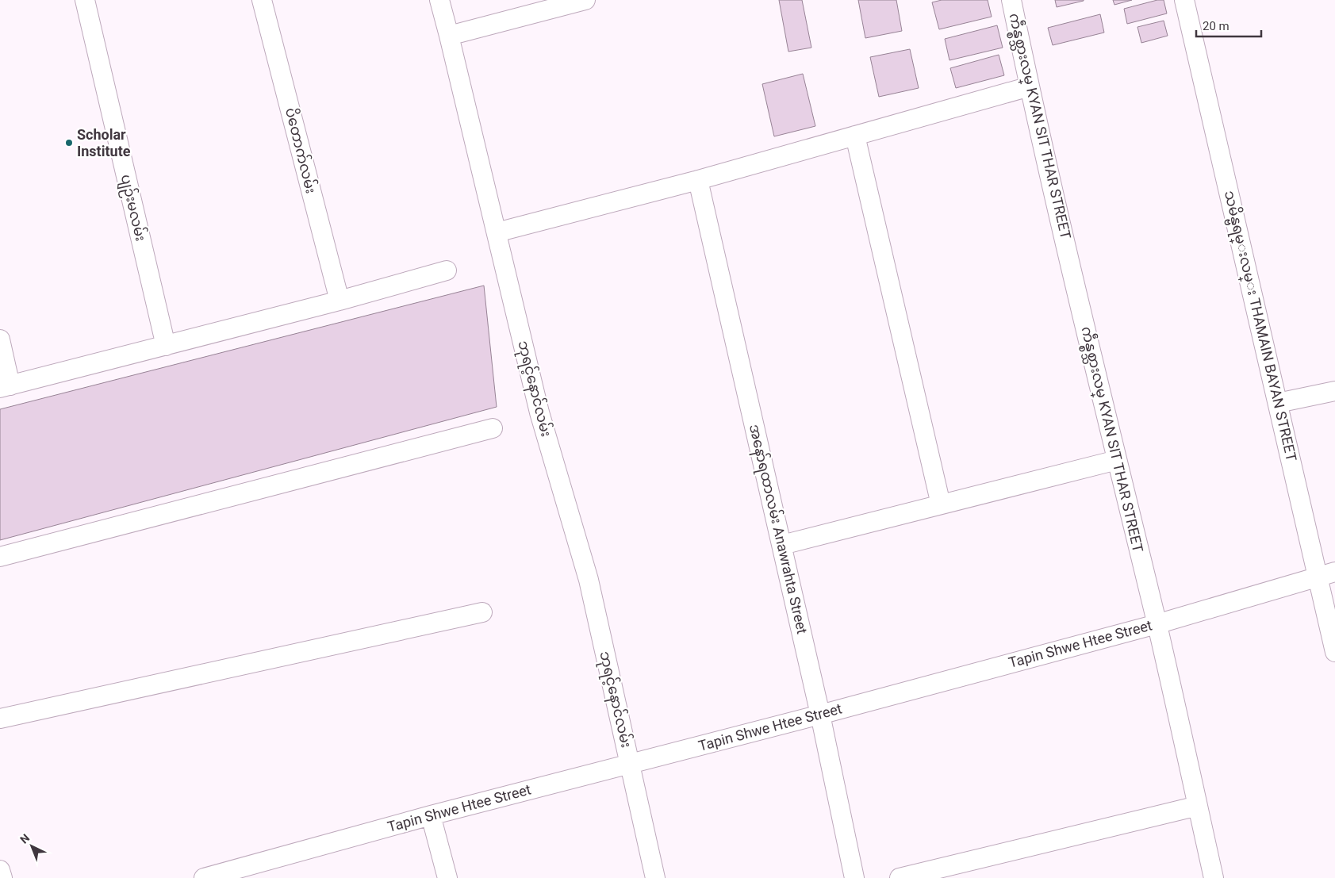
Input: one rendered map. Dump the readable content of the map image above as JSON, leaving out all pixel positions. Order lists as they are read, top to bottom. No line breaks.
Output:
{"streets":{"street":["ကဵန္စစ္သားလမ္ KYAN SIT THAR STREET","ပိတောက်လမ်း","ပျဉ်းမလမ်း","သမိန္ဗရမ္းလမ္း THAMAIN BAYAN STREET","ဘုရင့်နောင်လမ်း","အနော်ရထာလမ်း Anawrahta Street","Tapin Shwe Htee Street"]},"crossings":[["ကဵန္စစ္သားလမ္ KYAN SIT THAR STREET","Tapin Shwe Htee Street"],["သမိန္ဗရမ္းလမ္း THAMAIN BAYAN STREET","Tapin Shwe Htee Street"],["ဘုရင့်နောင်လမ်း","Tapin Shwe Htee Street"],["အနော်ရထာလမ်း Anawrahta Street","Tapin Shwe Htee Street"]],"places":["Scholar Institute"],"scale_bar":"20 m","north":"top left"}
